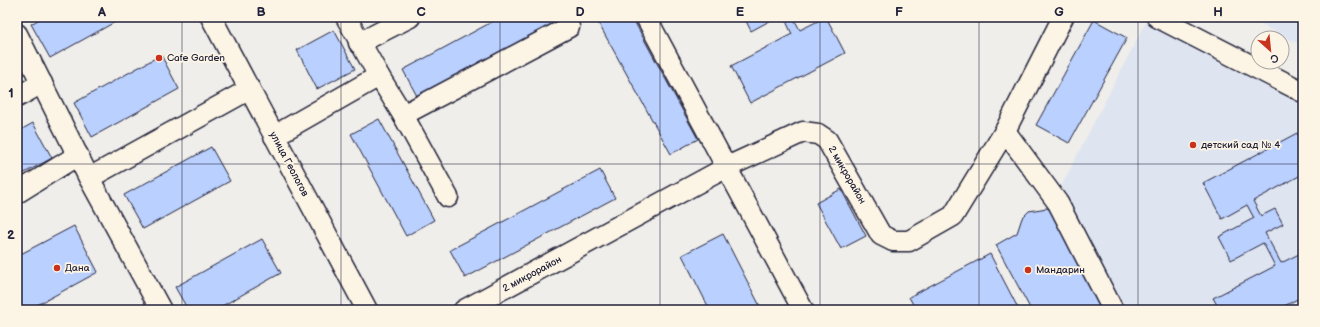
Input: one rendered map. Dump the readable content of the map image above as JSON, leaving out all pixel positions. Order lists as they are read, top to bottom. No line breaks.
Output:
{"streets":{"street":["улица Геологов","2 микрорайон"]},"places":["Cafe Garden","детский сад № 4","Дана","Мандарин"],"north":"bottom right","grid":{"columns":["A","B","C","D","E","F","G","H"],"rows":["1","2"]}}
